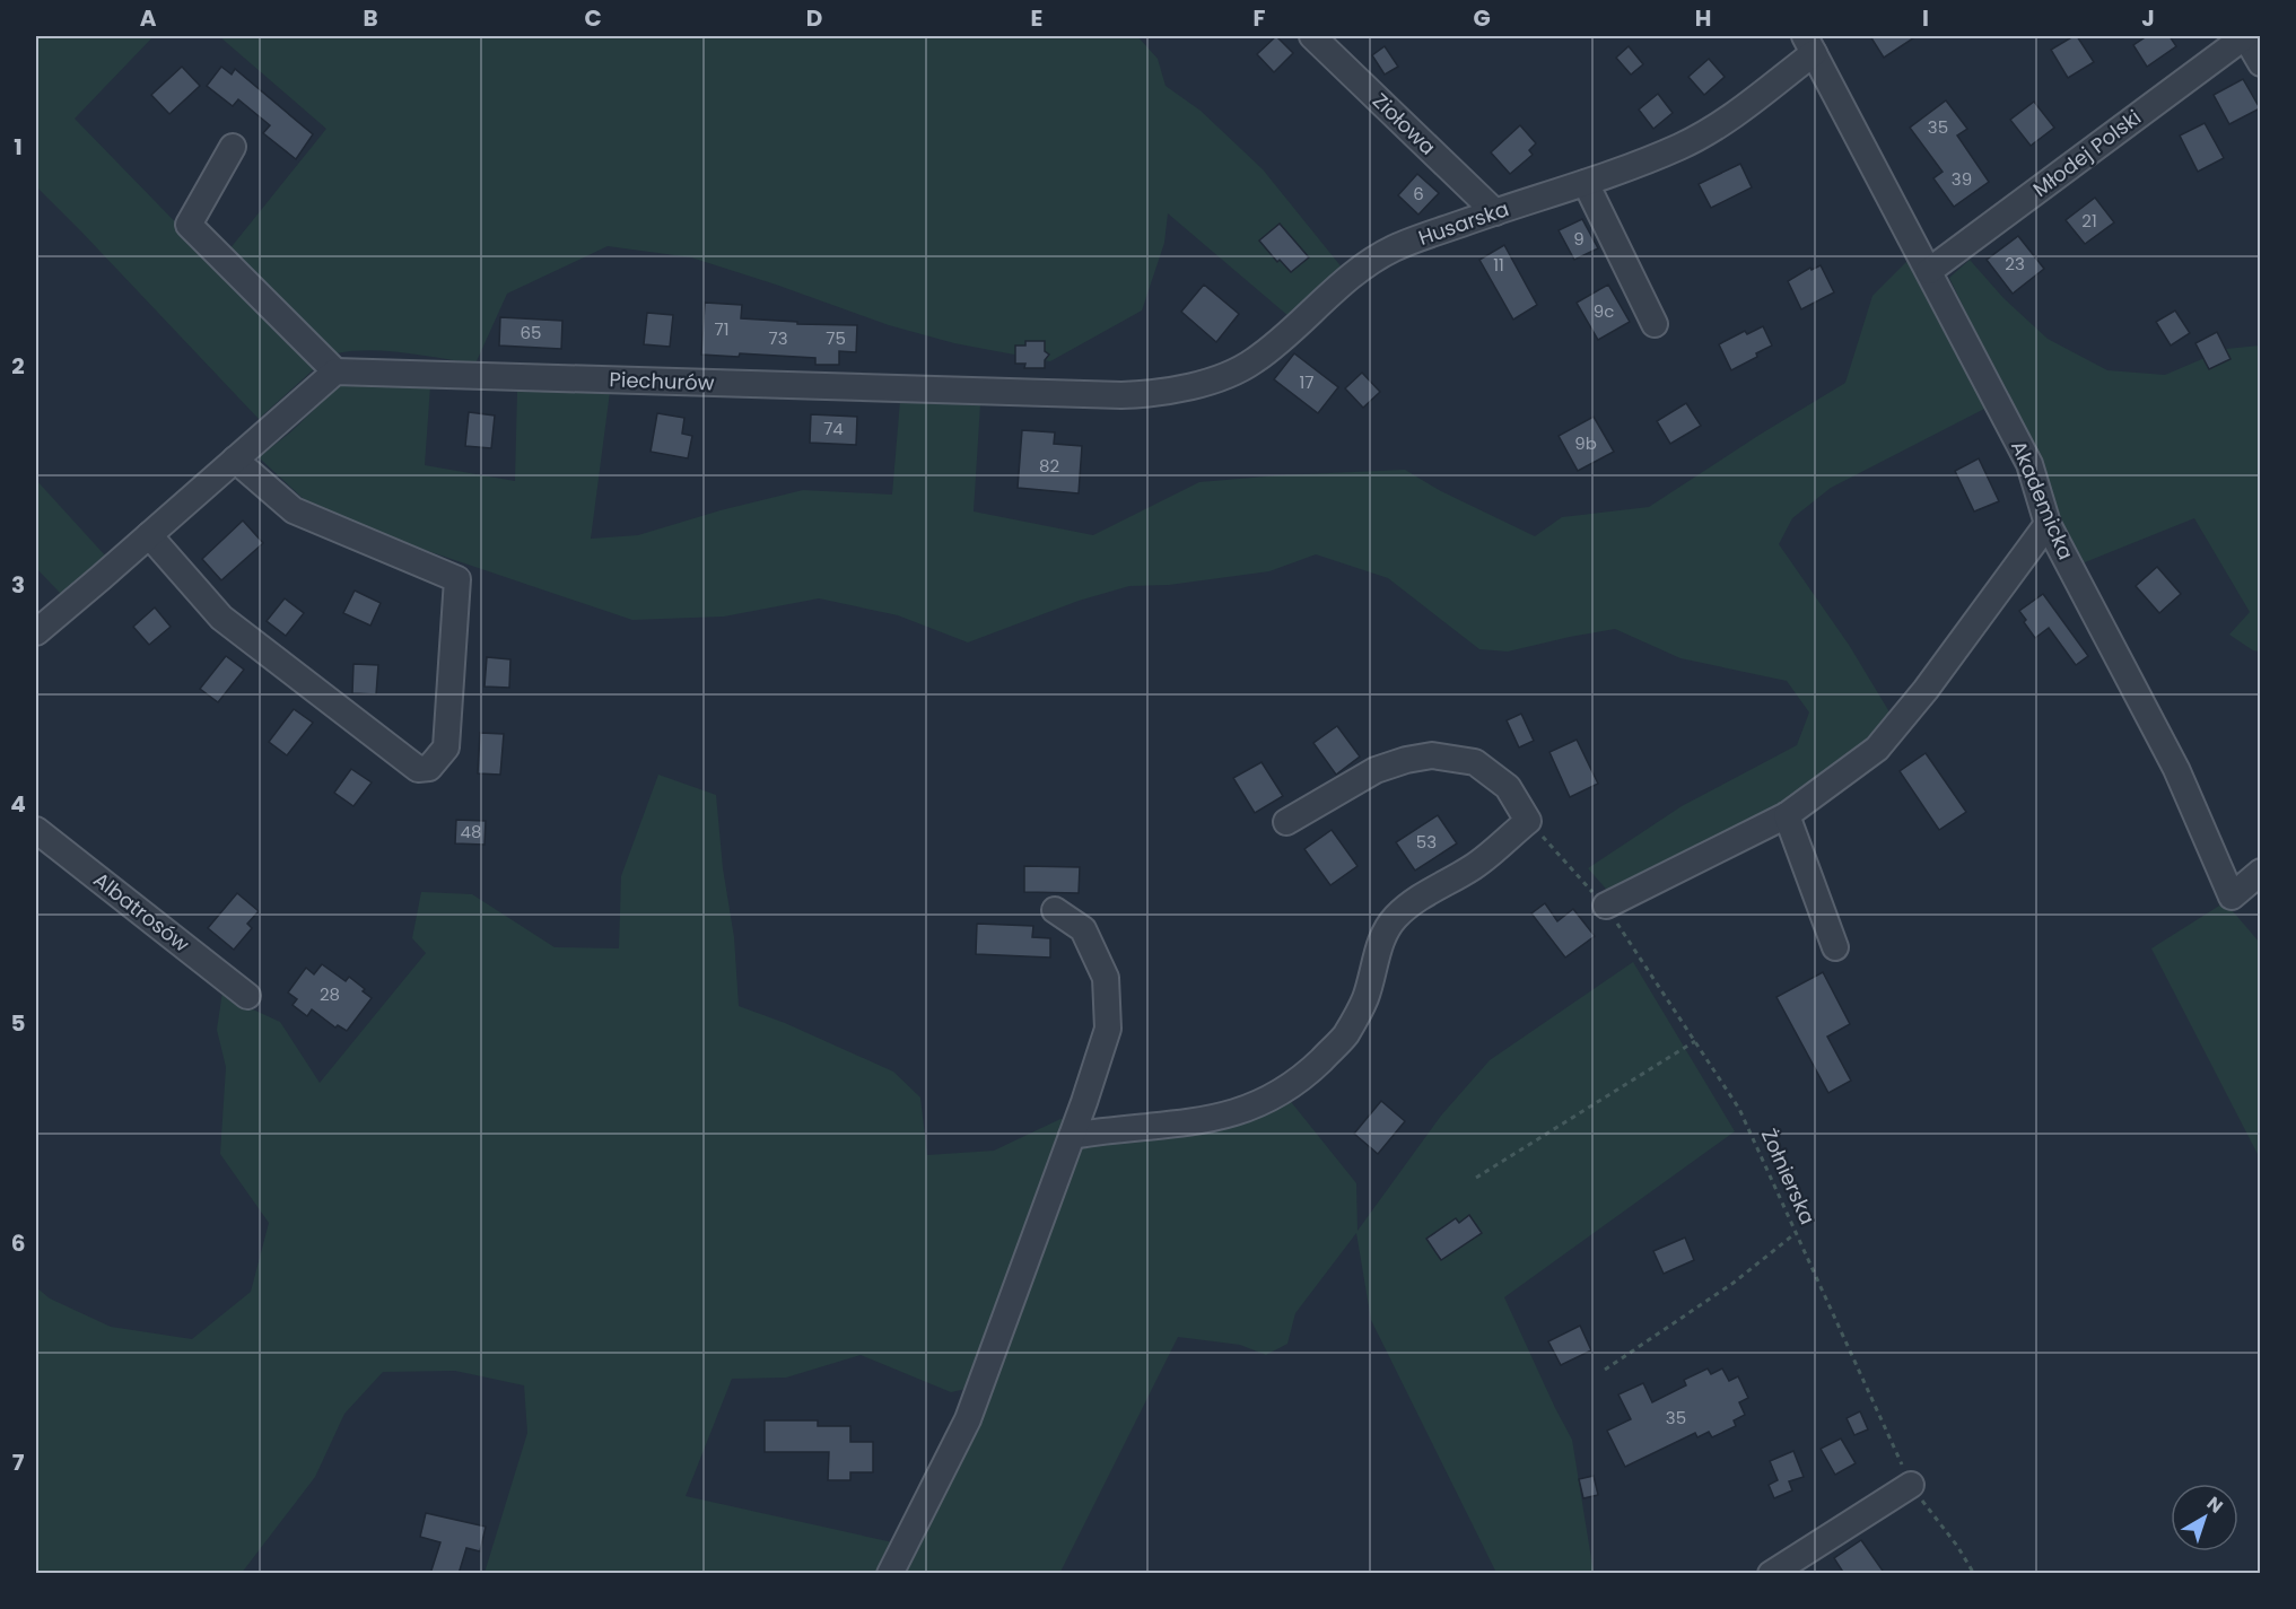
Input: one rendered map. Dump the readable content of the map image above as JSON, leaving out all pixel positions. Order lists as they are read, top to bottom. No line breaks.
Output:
{"streets":{"street":["Ziołowa","Młodej Polski","Husarska","Piechurów","Akademicka","Albatrosów"],"path":["Żołnierska"]},"crossings":[["Ziołowa","Husarska"],["Młodej Polski","Akademicka"],["Husarska","Piechurów"],["Husarska","Akademicka"]],"house_numbers":["35","39","6","21","9","23","11","9c","71","65","73","75","17","74","9b","82","48","53","28","35"],"north":"top right","grid":{"columns":["A","B","C","D","E","F","G","H","I","J"],"rows":["1","2","3","4","5","6","7"]}}
